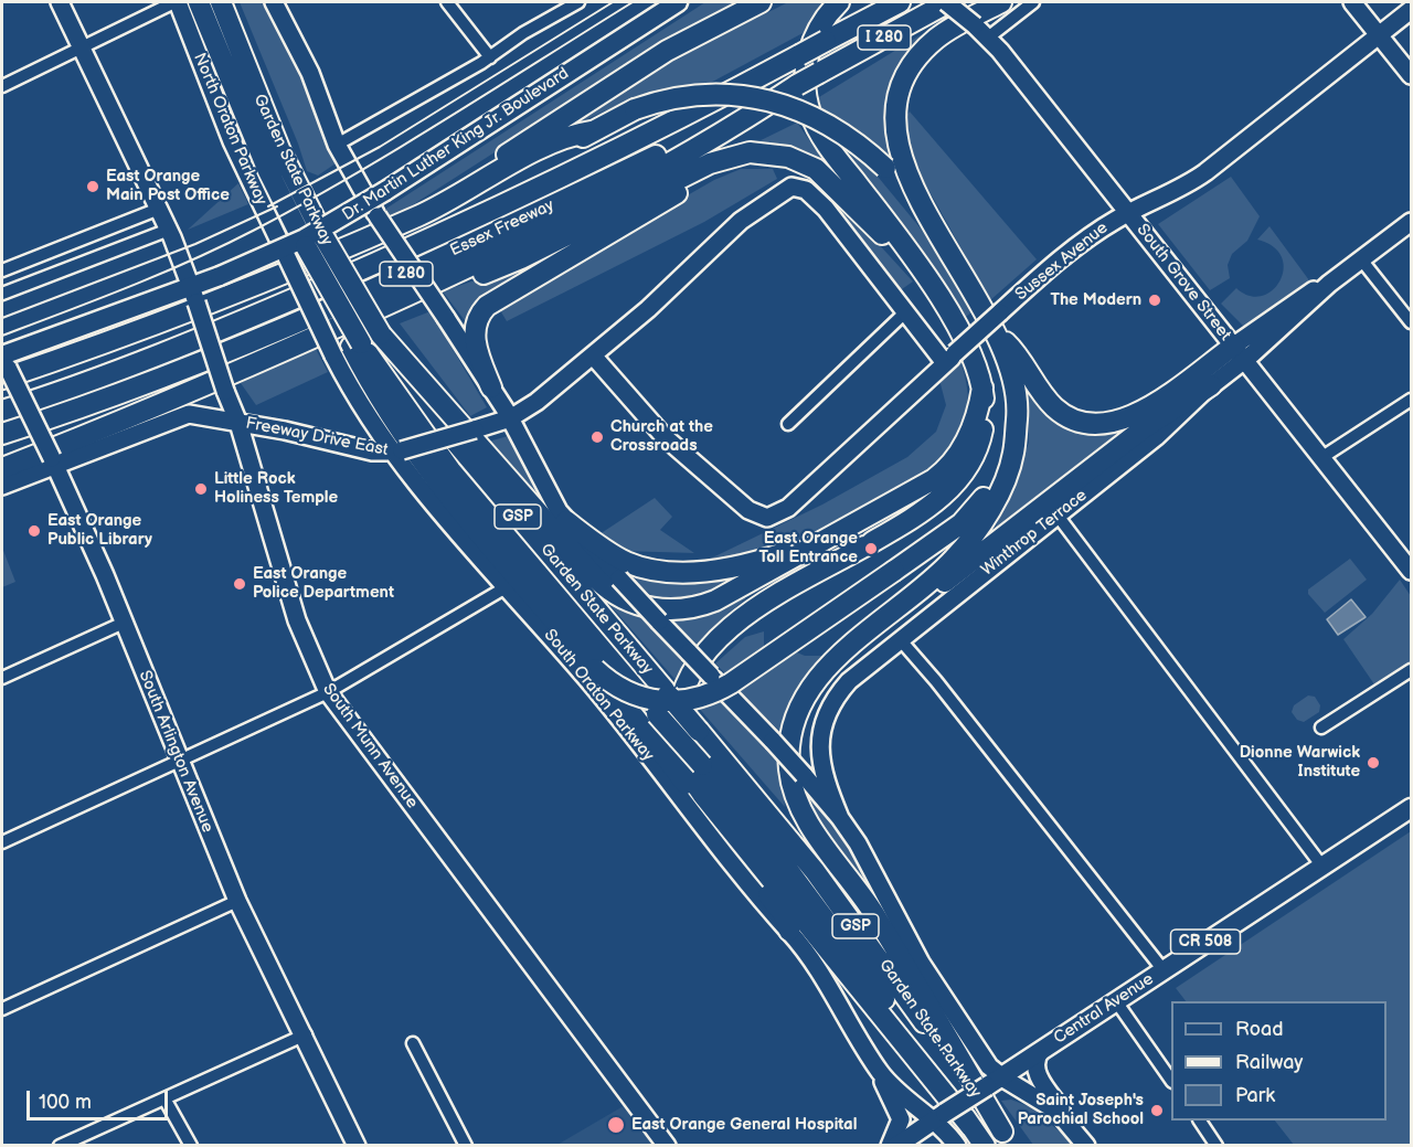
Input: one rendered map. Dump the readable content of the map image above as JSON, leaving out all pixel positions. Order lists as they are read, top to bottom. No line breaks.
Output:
{"streets":{"highway":["I 280","Garden State Parkway","Essex Freeway","GSP"],"main road":["North Oraton Parkway","Dr. Martin Luther King Jr. Boulevard","Sussex Avenue","South Grove Street","Freeway Drive East","Winthrop Terrace","South Oraton Parkway","South Munn Avenue","South Arlington Avenue","CR 508","Central Avenue"]},"crossings":[["North Oraton Parkway","South Oraton Parkway"],["Dr. Martin Luther King Jr. Boulevard","South Munn Avenue"],["Dr. Martin Luther King Jr. Boulevard","South Arlington Avenue"],["Garden State Parkway","South Oraton Parkway"],["Essex Freeway","South Grove Street"],["Sussex Avenue","South Grove Street"],["Sussex Avenue","Freeway Drive East"],["South Grove Street","Winthrop Terrace"],["Freeway Drive East","South Oraton Parkway"],["Freeway Drive East","South Munn Avenue"],["Freeway Drive East","South Arlington Avenue"],["South Oraton Parkway","Central Avenue"]],"places":["East Orange Main Post Office","The Modern","Church at the Crossroads","Little Rock Holiness Temple","East Orange Public Library","East Orange Toll Entrance","East Orange Police Department","Dionne Warwick Institute","Saint Joseph's Parochial School","East Orange General Hospital"],"legend":["Road","Railway","Park"],"scale_bar":"100 m"}
